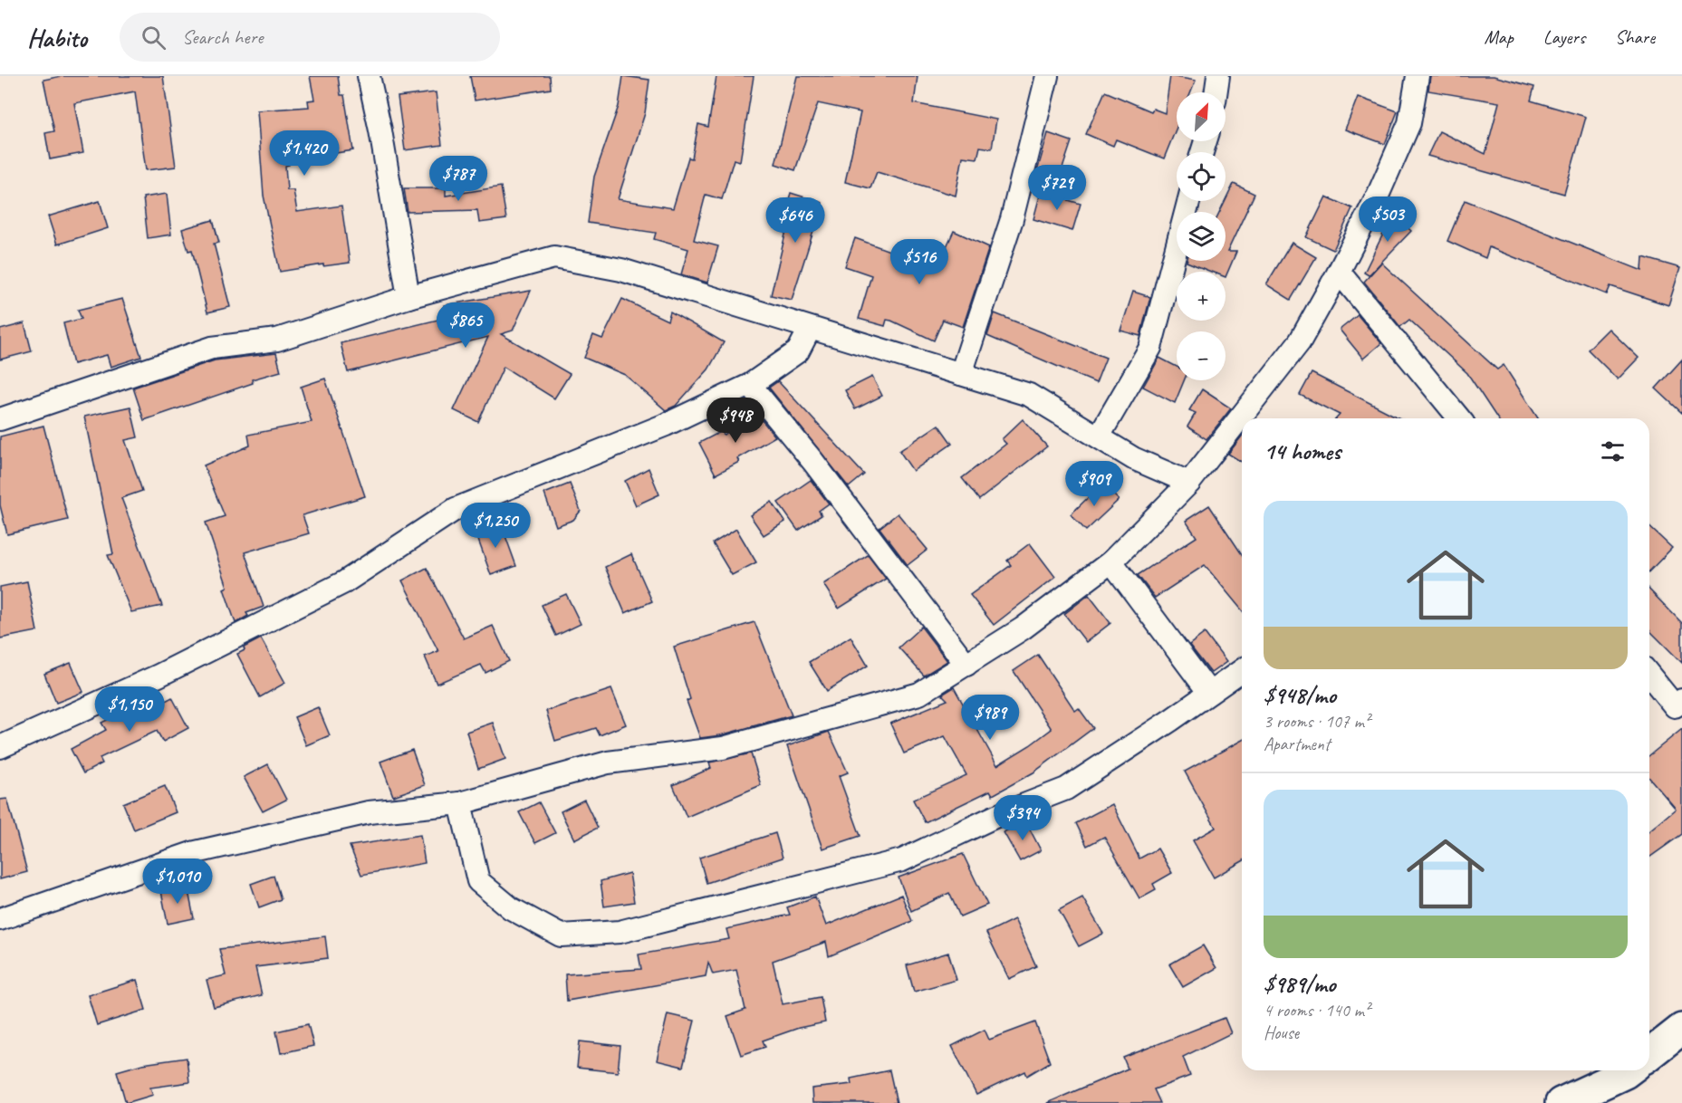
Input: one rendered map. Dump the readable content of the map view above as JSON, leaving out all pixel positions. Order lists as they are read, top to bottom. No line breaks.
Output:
{"north":"top right","page":{"header":"Habito","search":"Search here","nav":["Map","Layers","Share"],"map_buttons":["+","−"],"price":["$1,420","$787","$729","$503","$646","$516","$865","$948","$909","$1,250","$1,150","$989","$394","$1,010"],"heading":"14 homes","list":[{"name":"$948/mo","note":"3 rooms · 107 m² · Apartment"},{"name":"$989/mo","note":"4 rooms · 140 m² · House"}]}}
